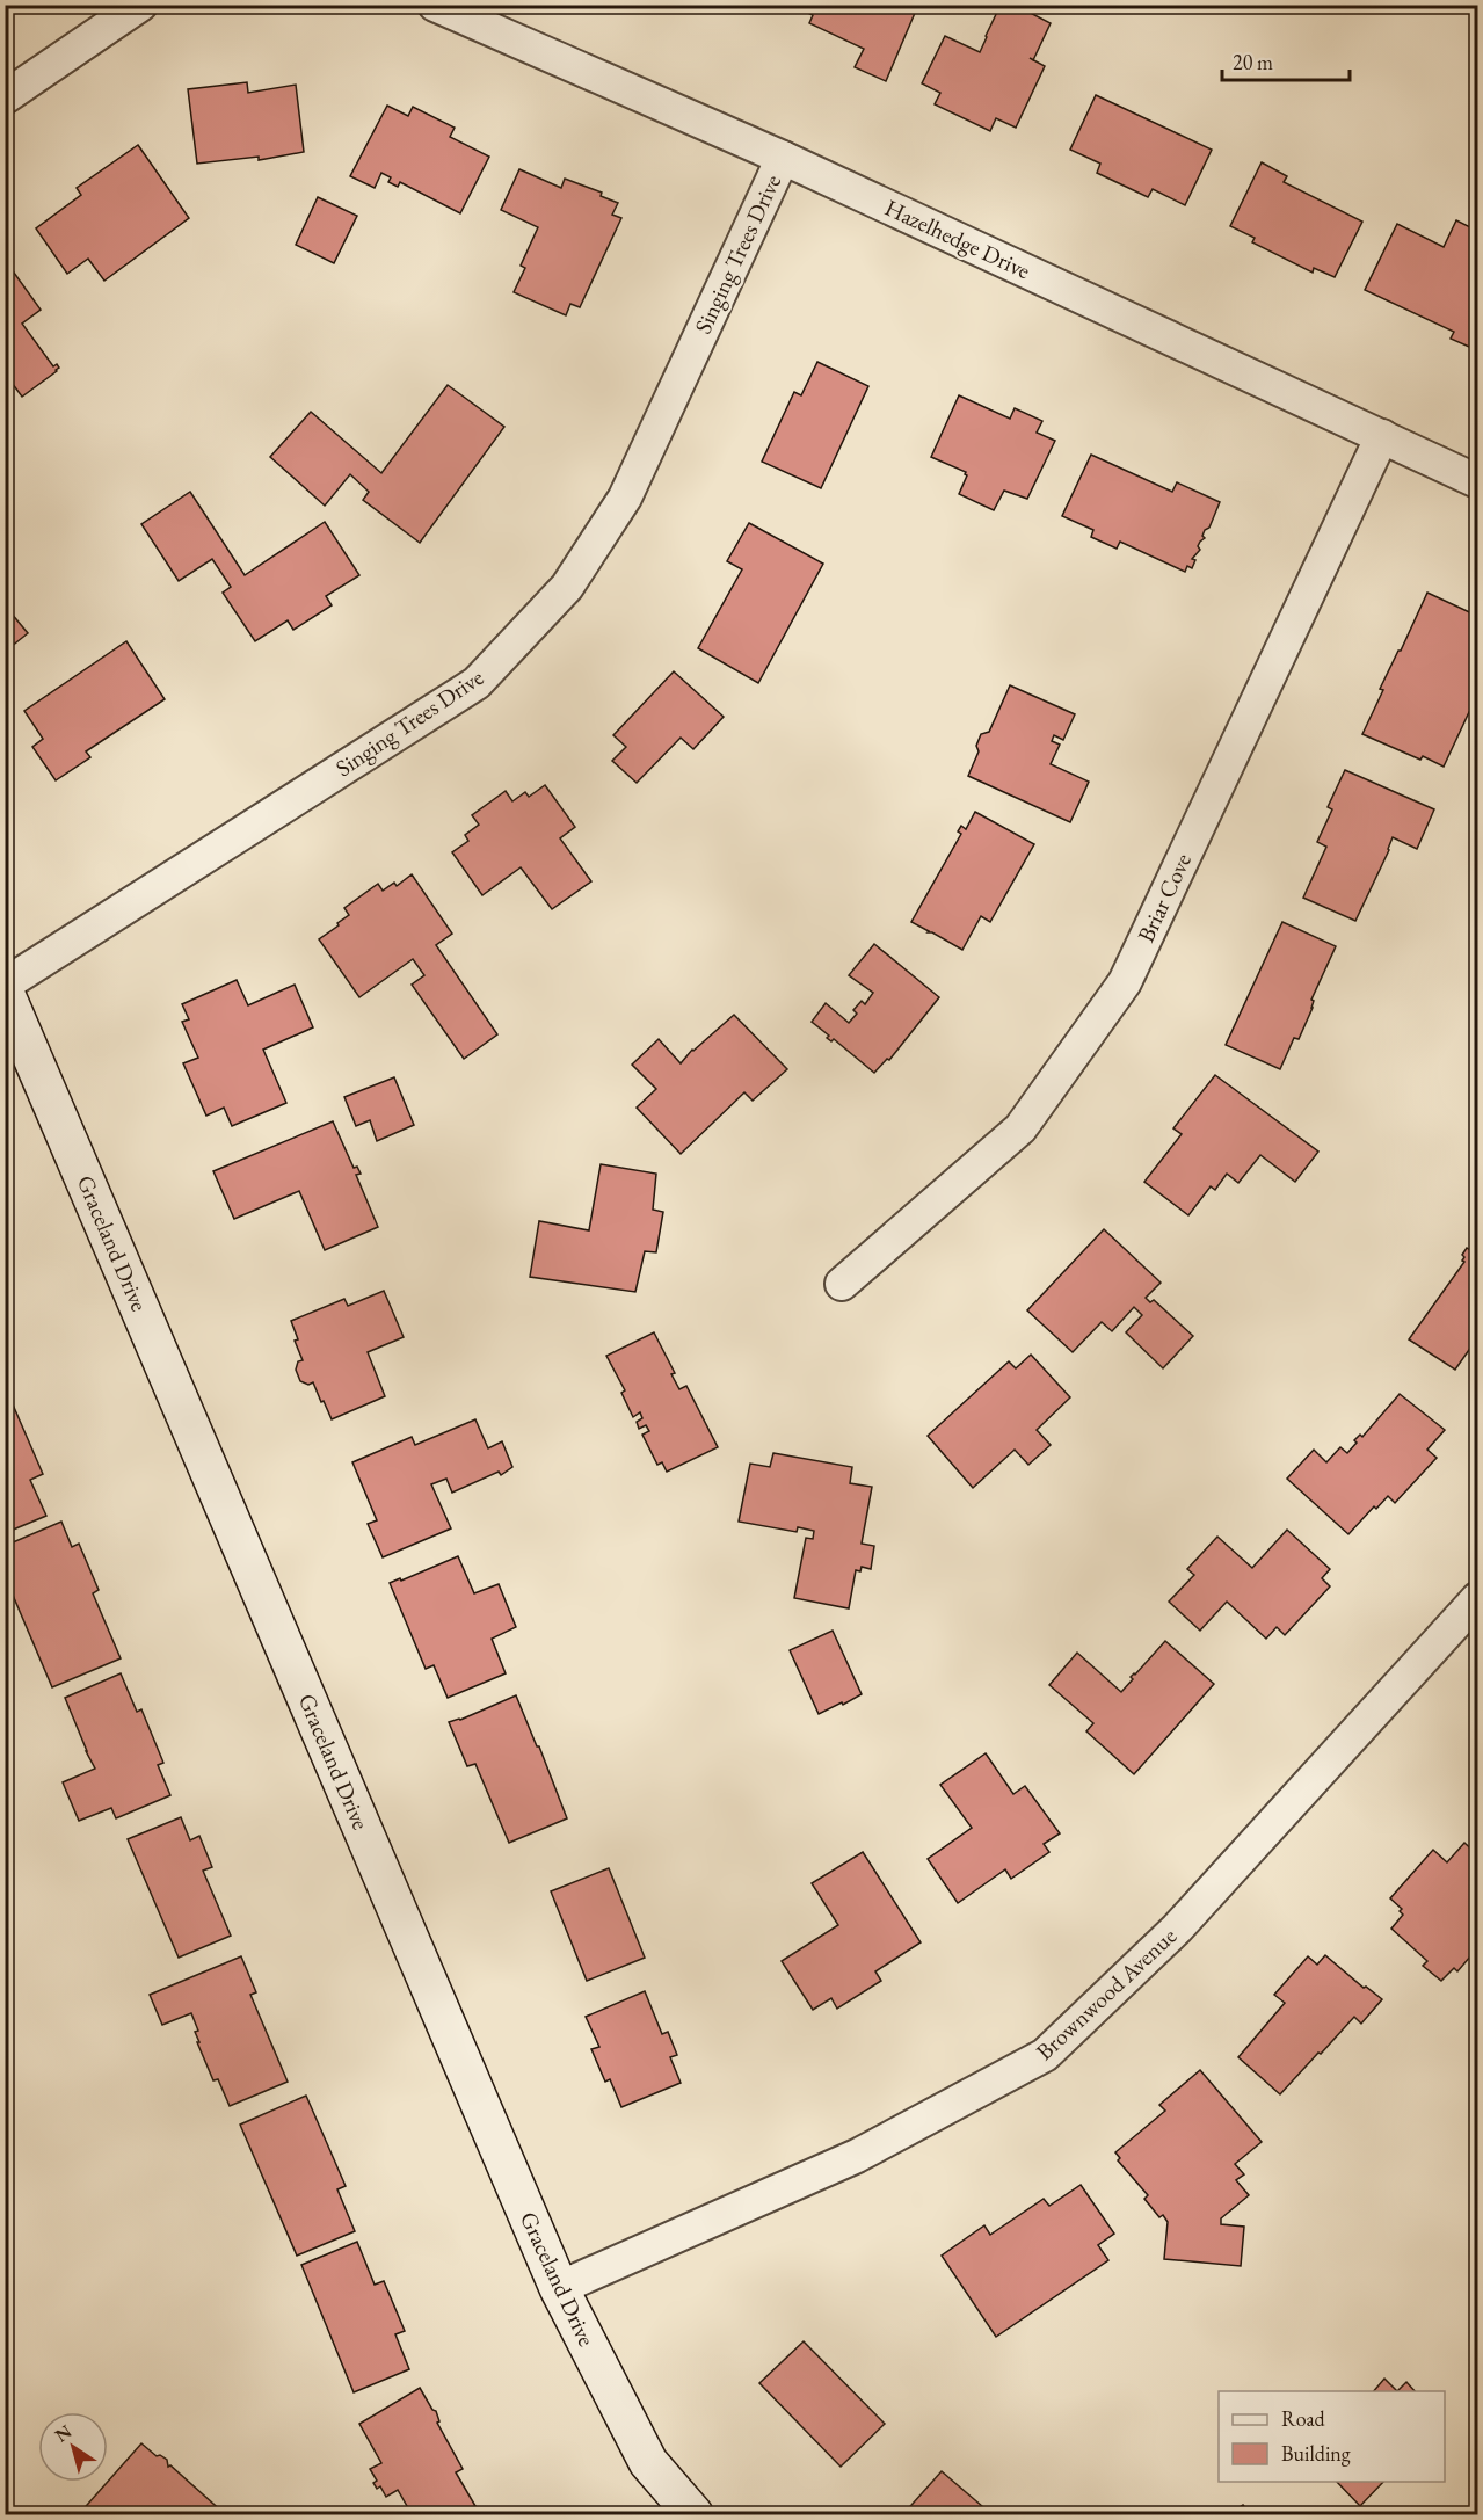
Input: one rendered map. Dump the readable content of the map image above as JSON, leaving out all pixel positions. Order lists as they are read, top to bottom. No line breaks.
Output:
{"streets":{"street":["Hazelhedge Drive","Singing Trees Drive","Briar Cove","Graceland Drive","Brownwood Avenue"]},"crossings":[["Hazelhedge Drive","Singing Trees Drive"],["Hazelhedge Drive","Briar Cove"],["Graceland Drive","Brownwood Avenue"]],"legend":["Road","Building"],"scale_bar":"20 m","north":"top left"}
